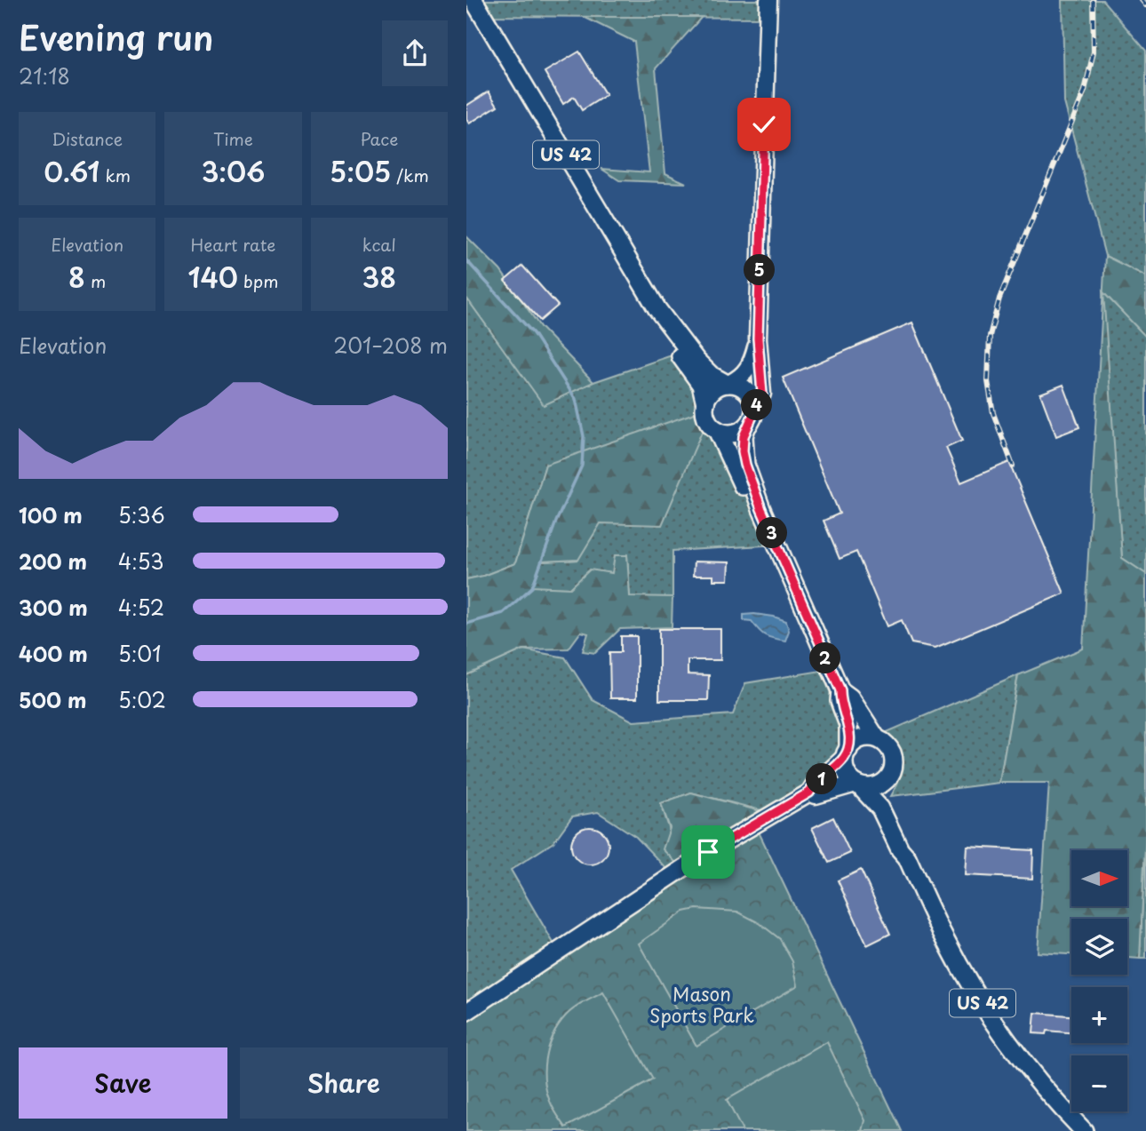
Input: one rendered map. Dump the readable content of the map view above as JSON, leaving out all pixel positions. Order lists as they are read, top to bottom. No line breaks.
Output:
{"streets":{"main road":["US 42"]},"parks":["Mason Sports Park"],"north":"right","page":{"heading":["Evening run","21:18"],"stats":[["Distance","0.61 km"],["Time","3:06"],["Pace","5:05 /km"],["Elevation","8 m"],["Heart rate","140 bpm"],["kcal","38"]],"pins":["5","4","3","2","1"],"chart":["Elevation","201–208 m"],"list":[{"name":"100 m","note":"5:36"},{"name":"200 m","note":"4:53"},{"name":"300 m","note":"4:52"},{"name":"400 m","note":"5:01"},{"name":"500 m","note":"5:02"}],"map_buttons":["+","−"],"buttons":["Save","Share"]}}
